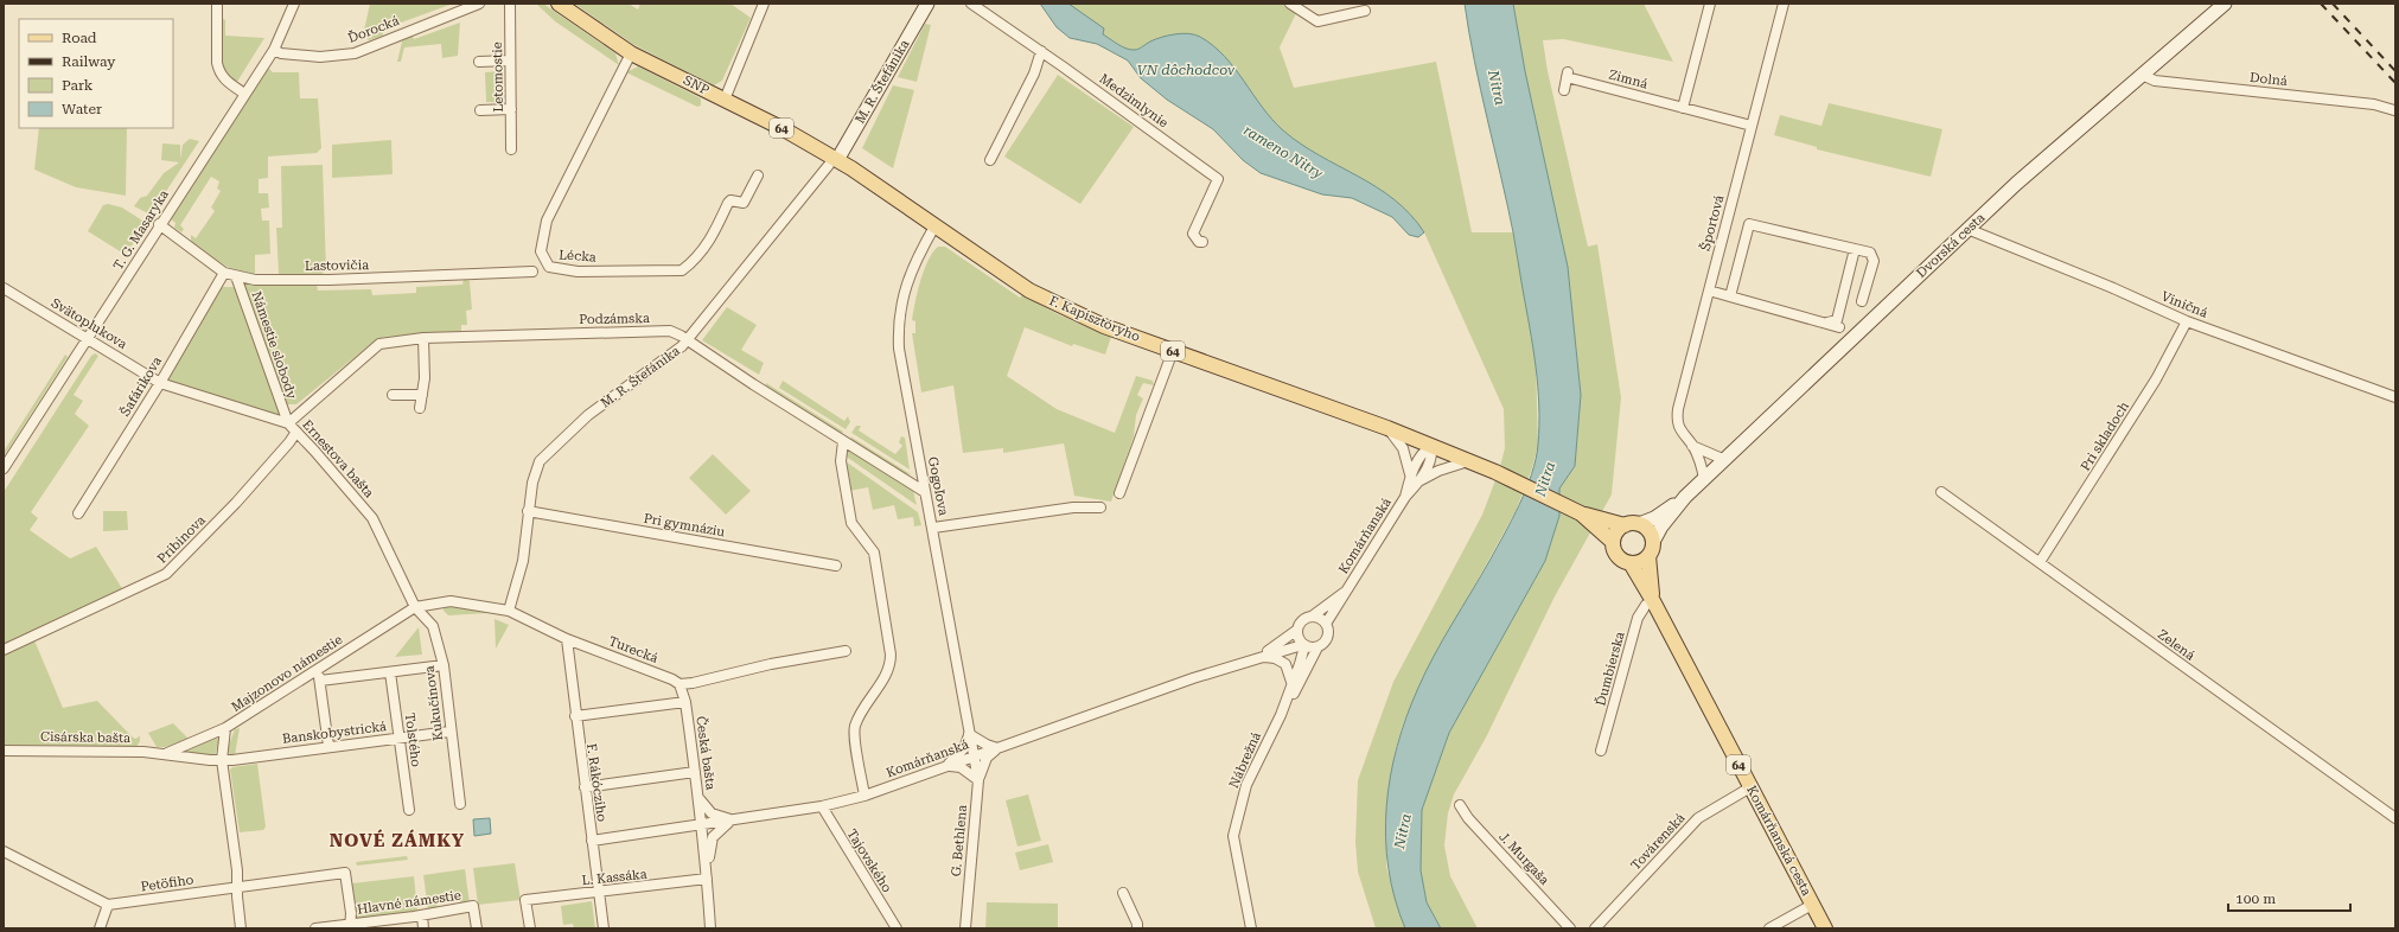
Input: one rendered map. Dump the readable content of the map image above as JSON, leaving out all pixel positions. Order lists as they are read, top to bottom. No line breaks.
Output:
{"streets":{"main road":["SNP","64","F. Kapisztóryho","Komárňanská cesta"],"street":["Ďorocká","Letomostie","Zimná","Dolná","M. R. Štefánika","Medzimlynie","Športová","T. G. Masaryka","Dvorská cesta","Lécka","Lastovičia","Viničná","Podzámska","Svätoplukova","Námestie slobody","Šafárikova","Pri skladoch","Ernestova bašta","Gogoľova","Pri gymnáziu","Komárňanská","Pribinova","Zelená","Turecká","Ďumbierska","Majzonovo námestie","Kukučínova","Banskobystrická","Cisárska bašta","Tolstého","Česká bašta","Nábrežná","F. Rákócziho","G. Bethlena","Továrenská","J. Murgaša","Tajovského","L. Kassáka","Petöfiho","Hlavné námestie"]},"crossings":[["Ďorocká","T. G. Masaryka"],["Zimná","Športová"],["Dolná","Dvorská cesta"],["M. R. Štefánika","SNP"],["M. R. Štefánika","Podzámska"],["M. R. Štefánika","F. Kapisztóryho"],["M. R. Štefánika","Pri gymnáziu"],["M. R. Štefánika","Turecká"],["SNP","Lécka"],["SNP","F. Kapisztóryho"],["64","Dvorská cesta"],["64","F. Kapisztóryho"],["64","Komárňanská cesta"],["Športová","Dvorská cesta"],["T. G. Masaryka","Lastovičia"],["T. G. Masaryka","Svätoplukova"],["Dvorská cesta","Viničná"],["Dvorská cesta","Komárňanská cesta"],["Lastovičia","Námestie slobody"],["Lastovičia","Šafárikova"],["Viničná","Pri skladoch"],["Podzámska","Námestie slobody"],["Podzámska","Ernestova bašta"],["Podzámska","Gogoľova"],["F. Kapisztóryho","Gogoľova"],["Svätoplukova","Šafárikova"],["Svätoplukova","Ernestova bašta"],["Námestie slobody","Ernestova bašta"],["Šafárikova","Ernestova bašta"],["Pri skladoch","Zelená"],["Ernestova bašta","Pribinova"],["Ernestova bašta","Turecká"],["Ernestova bašta","Majzonovo námestie"],["Ernestova bašta","Kukučínova"],["Gogoľova","Komárňanská"],["Gogoľova","G. Bethlena"],["Komárňanská","Česká bašta"],["Komárňanská","Nábrežná"],["Komárňanská","F. Rákócziho"],["Komárňanská","G. Bethlena"],["Komárňanská","Tajovského"],["Turecká","Majzonovo námestie"],["Turecká","Kukučínova"],["Turecká","Česká bašta"],["Turecká","F. Rákócziho"],["Ďumbierska","Komárňanská cesta"],["Majzonovo námestie","Kukučínova"],["Majzonovo námestie","Banskobystrická"],["Majzonovo námestie","Cisárska bašta"],["Majzonovo námestie","Tolstého"],["Kukučínova","Banskobystrická"],["Banskobystrická","Cisárska bašta"],["Banskobystrická","Tolstého"],["Česká bašta","L. Kassáka"],["F. Rákócziho","L. Kassáka"],["Komárňanská cesta","Továrenská"],["Petöfiho","Hlavné námestie"]],"districts":["NOVÉ ZÁMKY"],"water":["VN dôchodcov","Nitra","rameno Nitry"],"legend":["Road","Railway","Park","Water"],"scale_bar":"100 m"}
